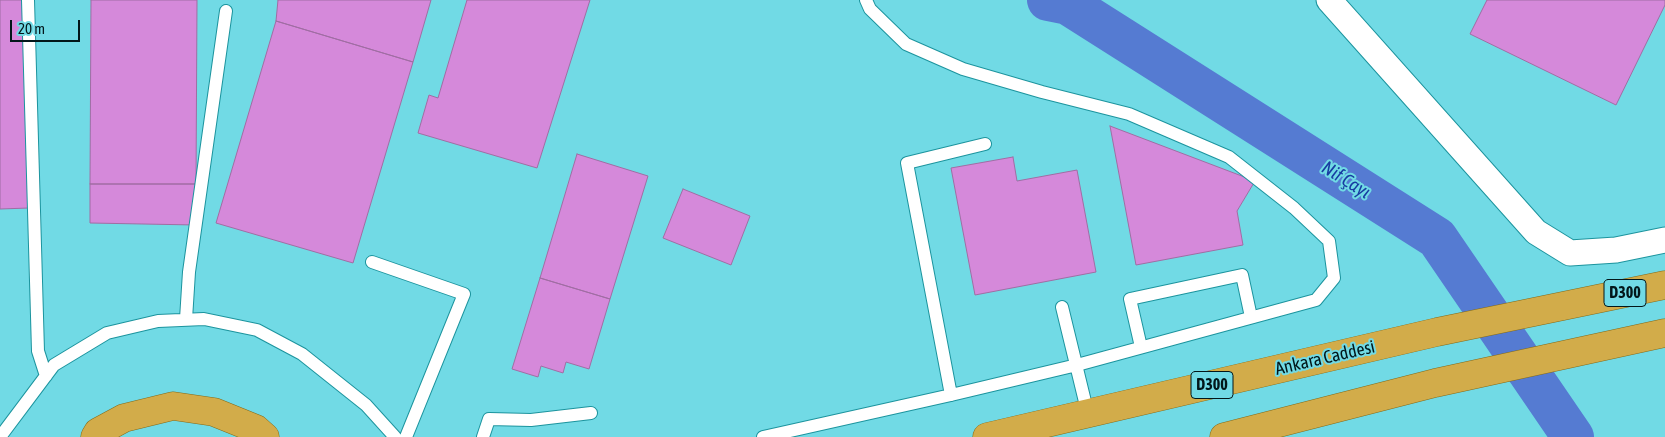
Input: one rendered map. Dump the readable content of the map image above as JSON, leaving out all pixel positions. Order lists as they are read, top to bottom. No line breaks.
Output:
{"streets":{"highway":["D300","Ankara Caddesi"]},"water":["Nif Çayı"],"scale_bar":"20 m"}
